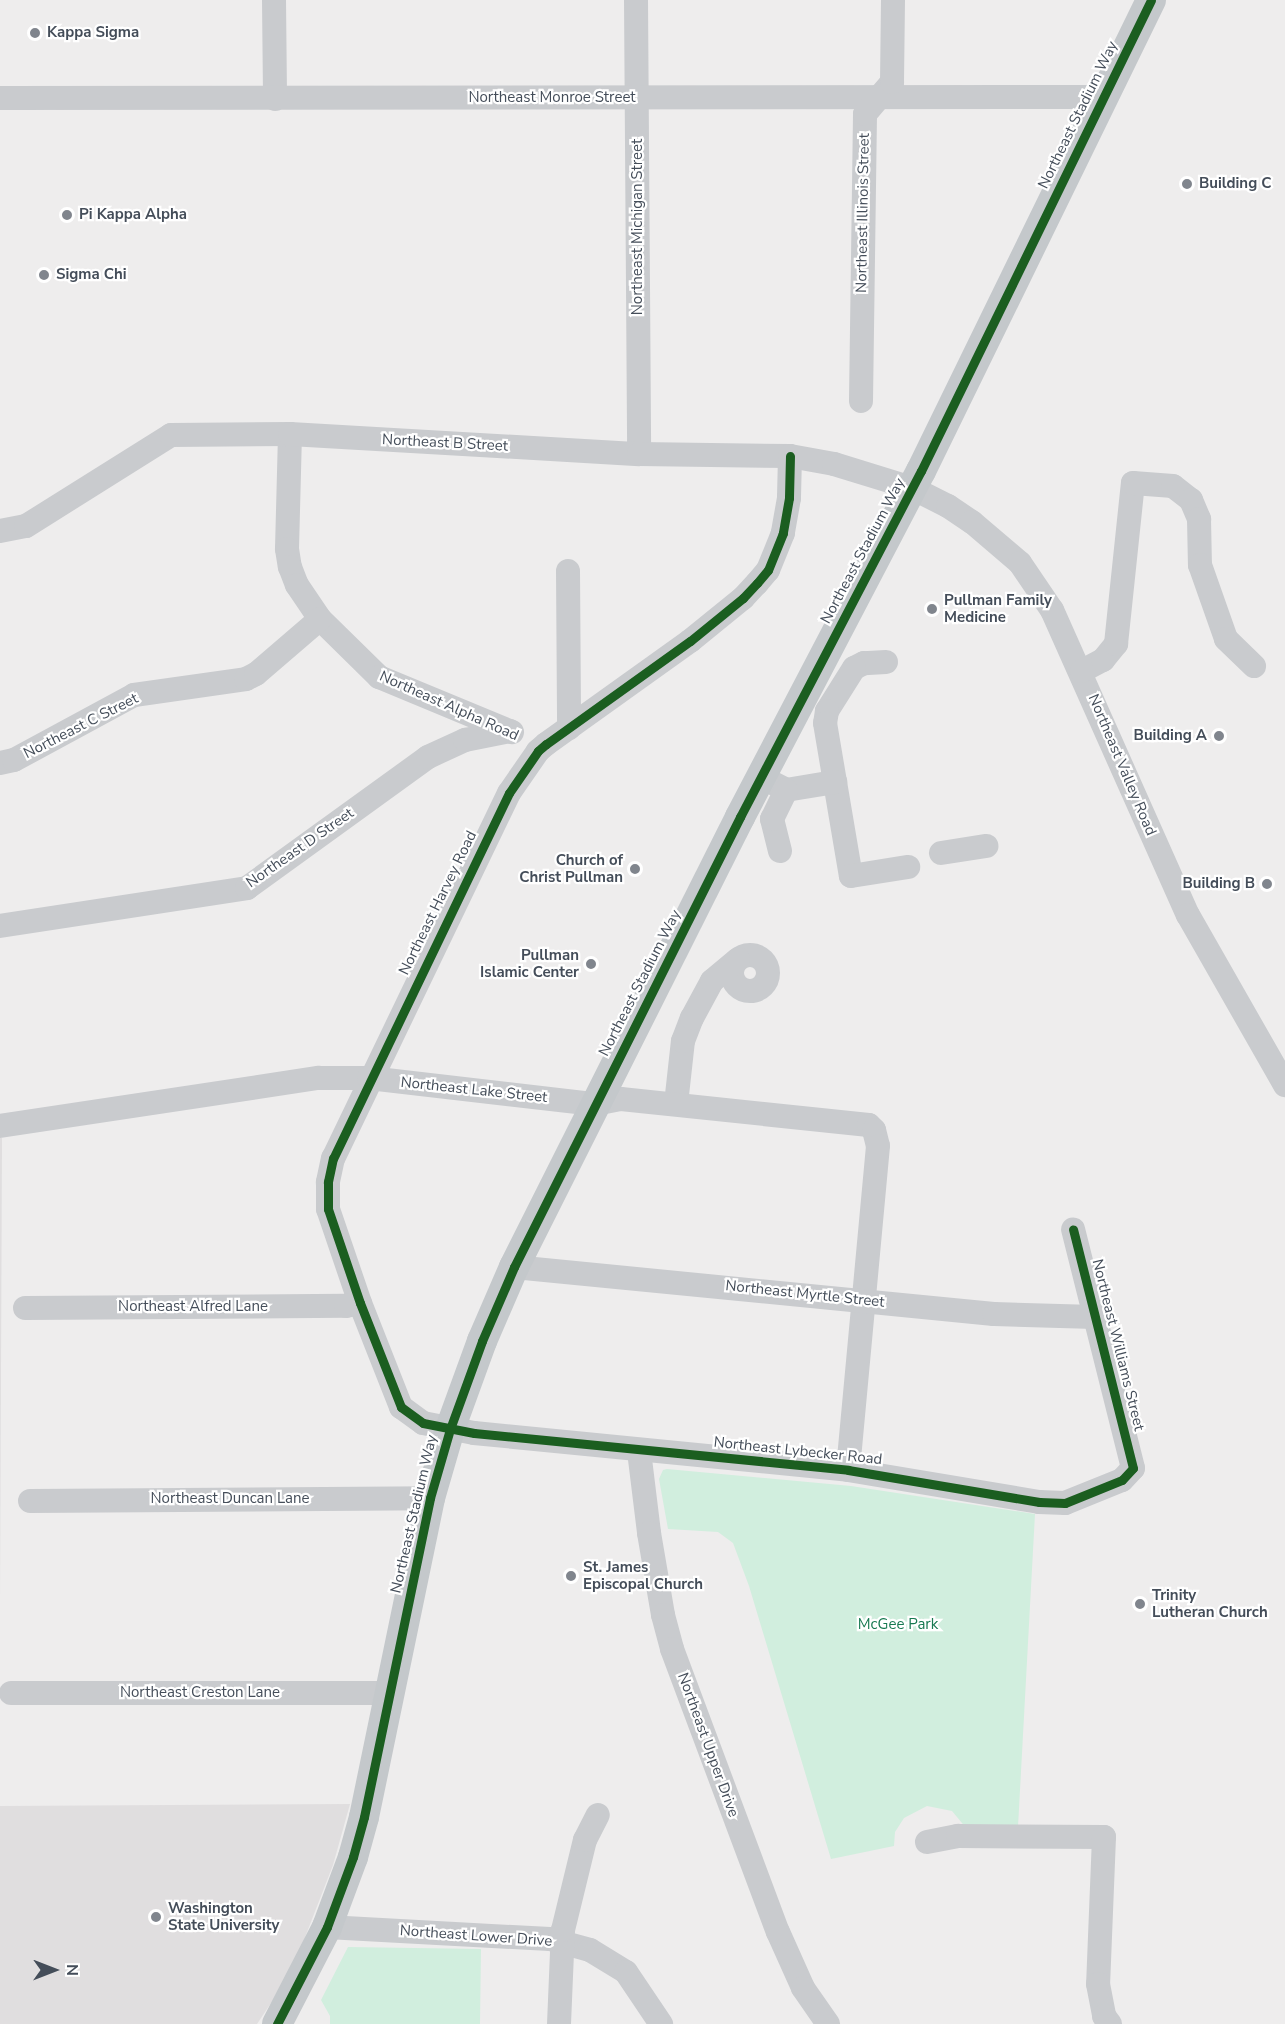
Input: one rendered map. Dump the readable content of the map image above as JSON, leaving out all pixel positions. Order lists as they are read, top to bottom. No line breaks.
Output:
{"streets":{"main road":["Northeast Stadium Way"],"street":["Northeast Monroe Street","Northeast Illinois Street","Northeast Michigan Street","Northeast B Street","Northeast Alpha Road","Northeast C Street","Northeast Valley Road","Northeast D Street","Northeast Harvey Road","Northeast Lake Street","Northeast Myrtle Street","Northeast Alfred Lane","Northeast Williams Street","Northeast Lybecker Road","Northeast Duncan Lane","Northeast Creston Lane","Northeast Upper Drive","Northeast Lower Drive"]},"crossings":[["Northeast Monroe Street","Northeast Stadium Way"],["Northeast Monroe Street","Northeast Illinois Street"],["Northeast Monroe Street","Northeast Michigan Street"],["Northeast Stadium Way","Northeast B Street"],["Northeast Stadium Way","Northeast Valley Road"],["Northeast Stadium Way","Northeast Harvey Road"],["Northeast Stadium Way","Northeast Lake Street"],["Northeast Stadium Way","Northeast Myrtle Street"],["Northeast Stadium Way","Northeast Lybecker Road"],["Northeast Stadium Way","Northeast Duncan Lane"],["Northeast Stadium Way","Northeast Creston Lane"],["Northeast Stadium Way","Northeast Lower Drive"],["Northeast Michigan Street","Northeast B Street"],["Northeast B Street","Northeast Alpha Road"],["Northeast B Street","Northeast Valley Road"],["Northeast B Street","Northeast Harvey Road"],["Northeast Alpha Road","Northeast C Street"],["Northeast Alpha Road","Northeast D Street"],["Northeast Alpha Road","Northeast Harvey Road"],["Northeast Harvey Road","Northeast Lake Street"],["Northeast Harvey Road","Northeast Alfred Lane"],["Northeast Harvey Road","Northeast Lybecker Road"],["Northeast Lake Street","Northeast Myrtle Street"],["Northeast Myrtle Street","Northeast Williams Street"],["Northeast Williams Street","Northeast Lybecker Road"],["Northeast Lybecker Road","Northeast Upper Drive"]],"parks":["McGee Park"],"places":["Kappa Sigma","Building C","Pi Kappa Alpha","Sigma Chi","Pullman Family Medicine","Building A","Church of Christ Pullman","Building B","Pullman Islamic Center","St. James Episcopal Church","Trinity Lutheran Church","Washington State University"],"north":"right"}
